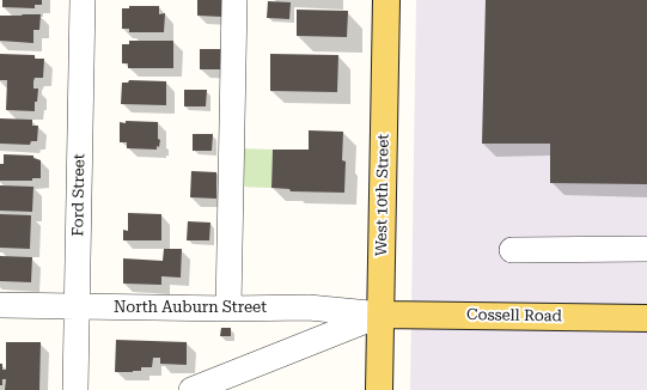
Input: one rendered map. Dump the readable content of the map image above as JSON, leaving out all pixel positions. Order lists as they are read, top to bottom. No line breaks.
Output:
{"streets":{"main road":["West 10th Street","Cossell Road"],"street":["Ford Street","North Auburn Street"]},"crossings":[["Ford Street","North Auburn Street"],["West 10th Street","North Auburn Street"],["West 10th Street","Cossell Road"],["North Auburn Street","Cossell Road"]]}
